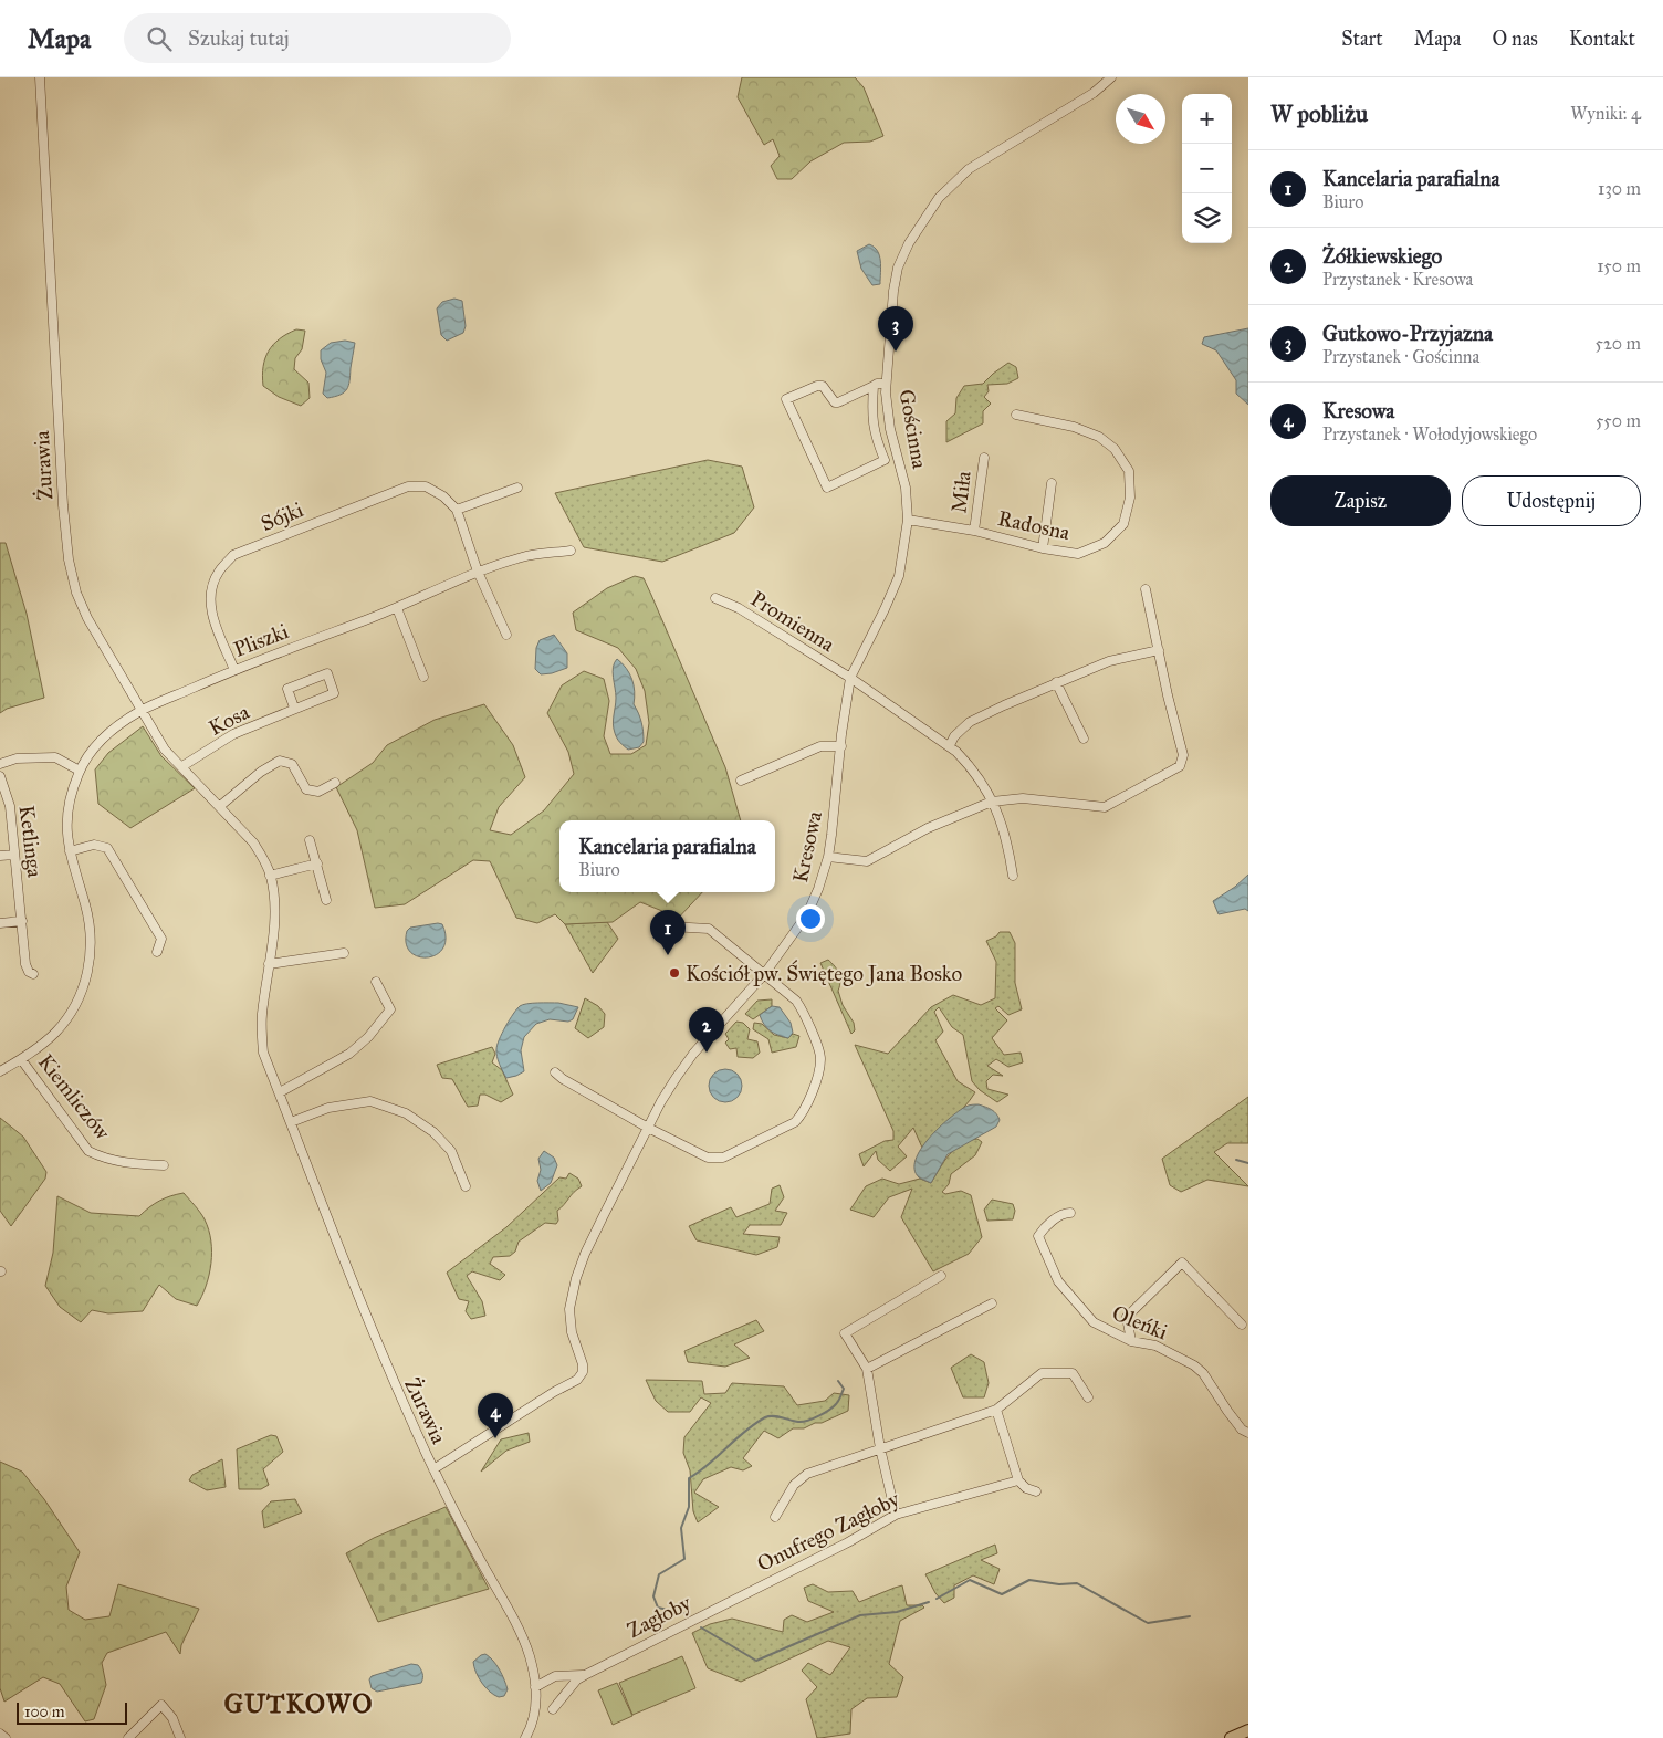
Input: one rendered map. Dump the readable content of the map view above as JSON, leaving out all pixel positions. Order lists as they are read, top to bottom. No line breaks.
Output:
{"streets":{"street":["Gościnna","Żurawia","Miła","Sójki","Radosna","Promienna","Pliszki","Kosa","Ketlinga","Kresowa","Kiemliczów","Oleńki","Onufrego Zagłoby","Zagłoby"]},"crossings":[["Gościnna","Radosna"],["Gościnna","Promienna"],["Gościnna","Kresowa"],["Żurawia","Pliszki"],["Żurawia","Kosa"],["Żurawia","Kresowa"],["Żurawia","Zagłoby"],["Miła","Radosna"],["Sójki","Pliszki"],["Promienna","Kresowa"],["Pliszki","Kiemliczów"],["Onufrego Zagłoby","Zagłoby"]],"districts":["GUTKOWO"],"places":["Kościół pw. Świętego Jana Bosko"],"scale_bar":"100 m","north":"bottom right","page":{"header":"Mapa","search":"Szukaj tutaj","nav":["Start","Mapa","O nas","Kontakt"],"heading":["W pobliżu","Wyniki: 4"],"map_buttons":["+","−"],"list":[{"mark":"1","name":"Kancelaria parafialna","note":"Biuro","value":"130 m"},{"mark":"2","name":"Żółkiewskiego","note":"Przystanek · Kresowa","value":"150 m"},{"mark":"3","name":"Gutkowo-Przyjazna","note":"Przystanek · Gościnna","value":"520 m"},{"mark":"4","name":"Kresowa","note":"Przystanek · Wołodyjowskiego","value":"550 m"}],"pins":["3","1","2","4"],"buttons":["Zapisz","Udostępnij"],"popup":["Kancelaria parafialna","Biuro"],"scale":"100 m"}}
